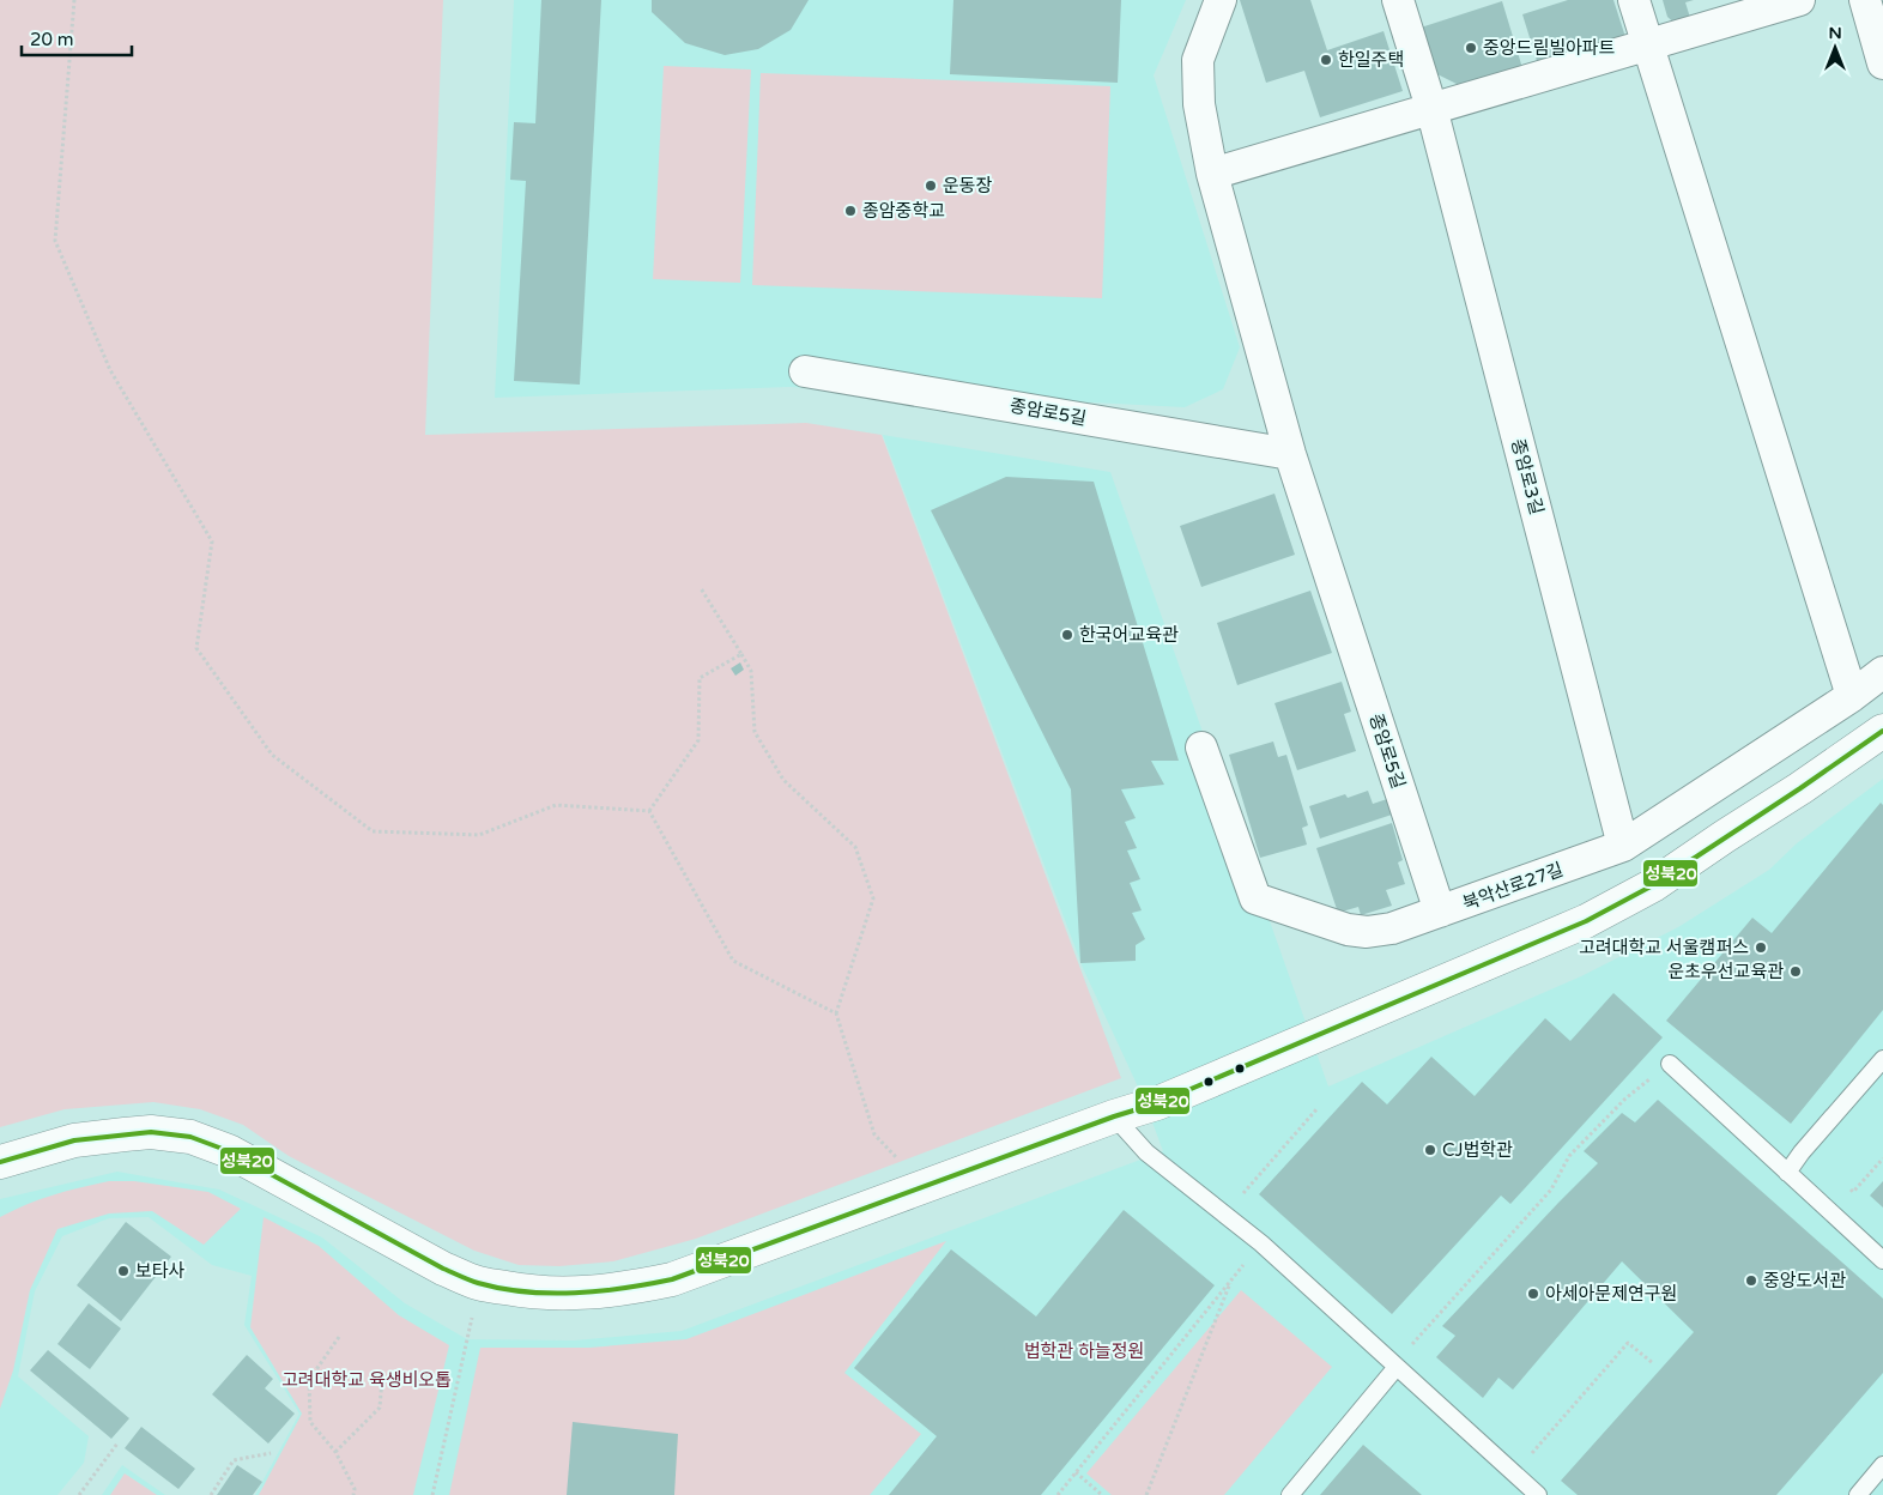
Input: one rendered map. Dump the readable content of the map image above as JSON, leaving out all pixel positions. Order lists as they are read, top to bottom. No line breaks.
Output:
{"streets":{"street":["종암로5길","종암로3길","북악산로27길"]},"crossings":[["종암로5길","북악산로27길"],["종암로3길","북악산로27길"]],"parks":["법학관 하늘정원","고려대학교 육생비오톱"],"places":["중앙드림빌아파트","한일주택","운동장","종암중학교","한국어교육관","고려대학교 서울캠퍼스","운초우선교육관","CJ법학관","보타사","중앙도서관","아세아문제연구원"],"lines":["transit line 성북20"],"scale_bar":"20 m","north":"top"}
